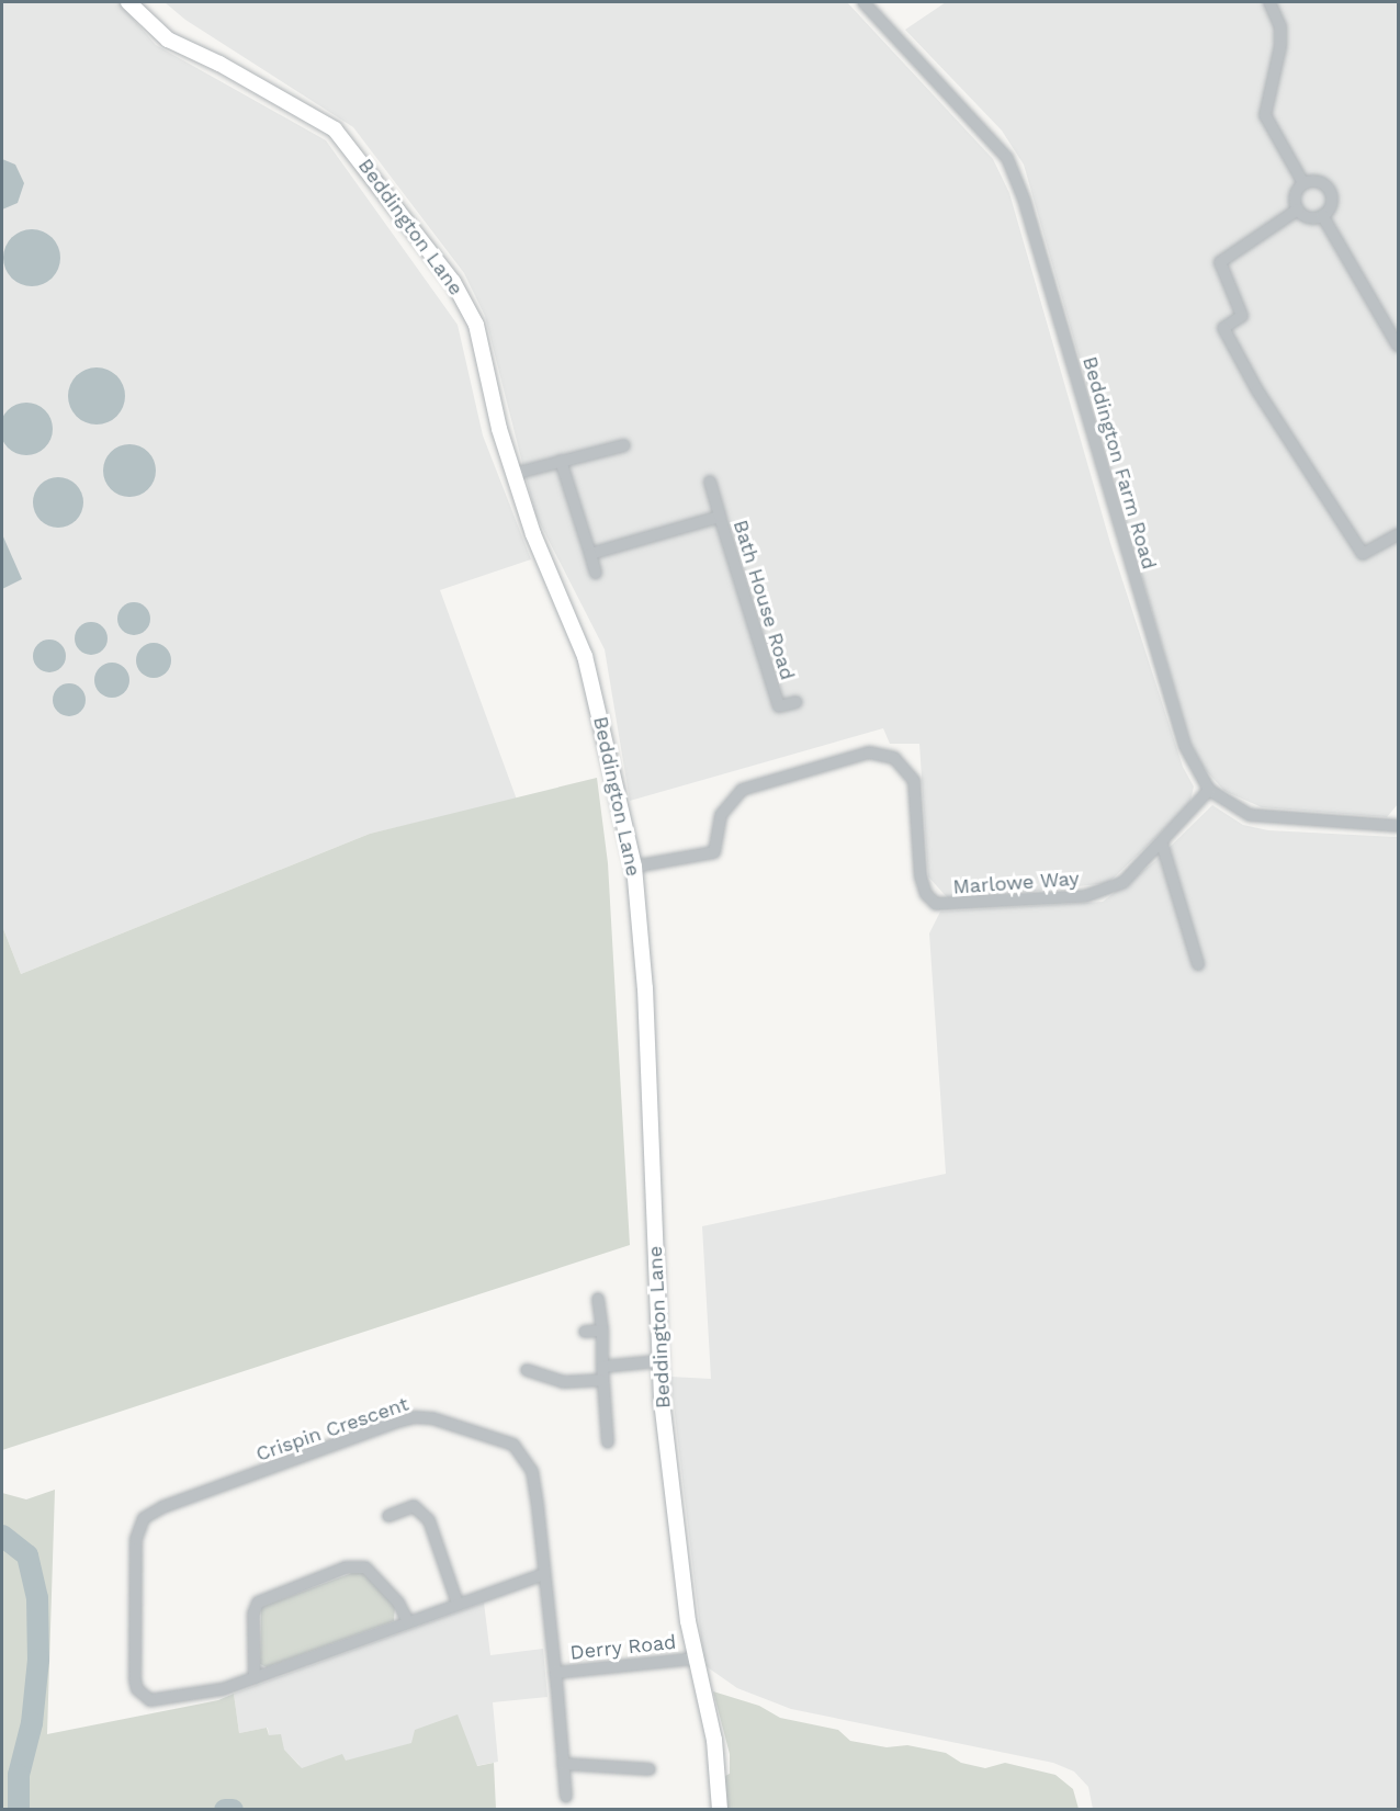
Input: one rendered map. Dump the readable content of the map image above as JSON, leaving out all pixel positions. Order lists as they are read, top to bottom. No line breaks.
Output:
{"streets":{"main road":["Beddington Lane"],"street":["Beddington Farm Road","Bath House Road","Marlowe Way","Crispin Crescent","Derry Road"]},"crossings":[["Beddington Lane","Marlowe Way"],["Beddington Lane","Derry Road"],["Beddington Farm Road","Marlowe Way"],["Crispin Crescent","Derry Road"]]}
